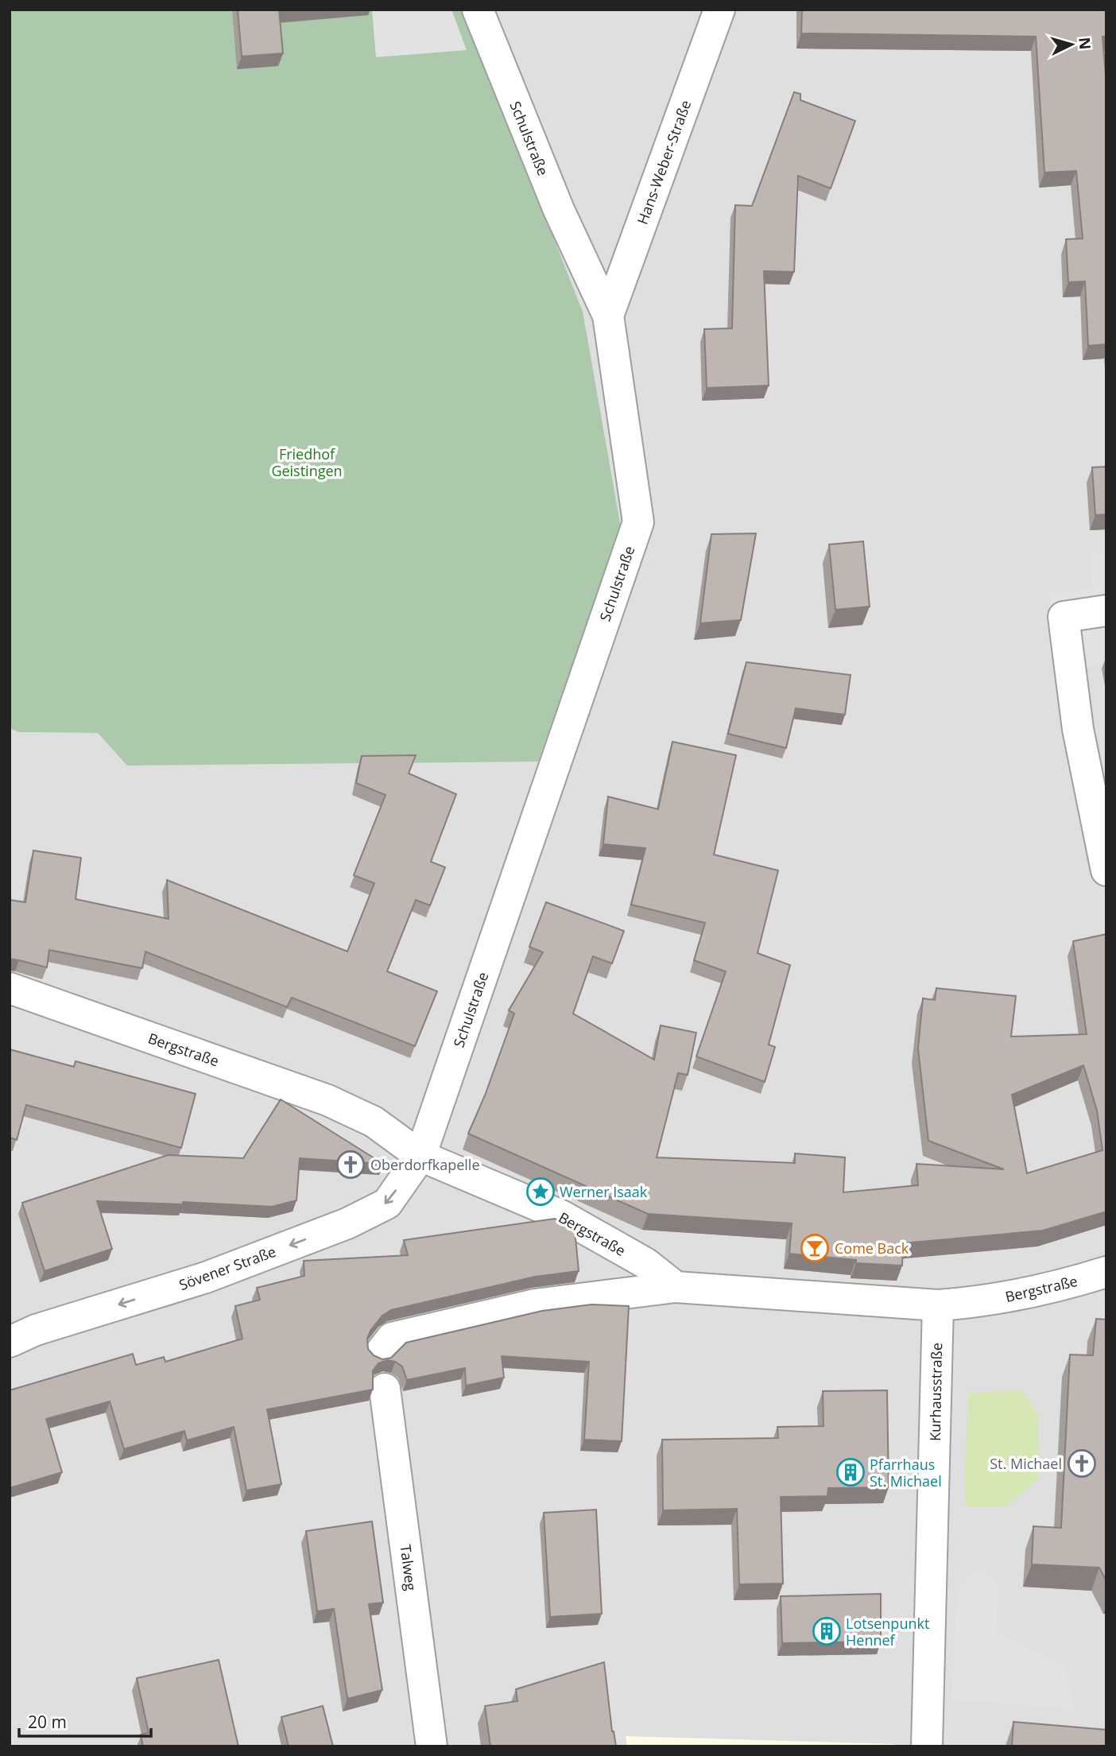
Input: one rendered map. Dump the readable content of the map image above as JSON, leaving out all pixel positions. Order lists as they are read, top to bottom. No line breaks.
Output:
{"streets":{"street":["Schulstraße","Hans-Weber-Straße","Bergstraße","Sövener Straße","Kurhausstraße","Talweg"]},"crossings":[["Schulstraße","Hans-Weber-Straße"],["Schulstraße","Bergstraße"],["Schulstraße","Sövener Straße"],["Bergstraße","Sövener Straße"],["Bergstraße","Kurhausstraße"]],"parks":["Friedhof Geistingen"],"places":{"church":["Oberdorfkapelle","St. Michael"],"place":["Werner Isaak"],"bar":["Come Back"],"building":["Pfarrhaus St. Michael","Lotsenpunkt Hennef"]},"scale_bar":"20 m","north":"right"}
